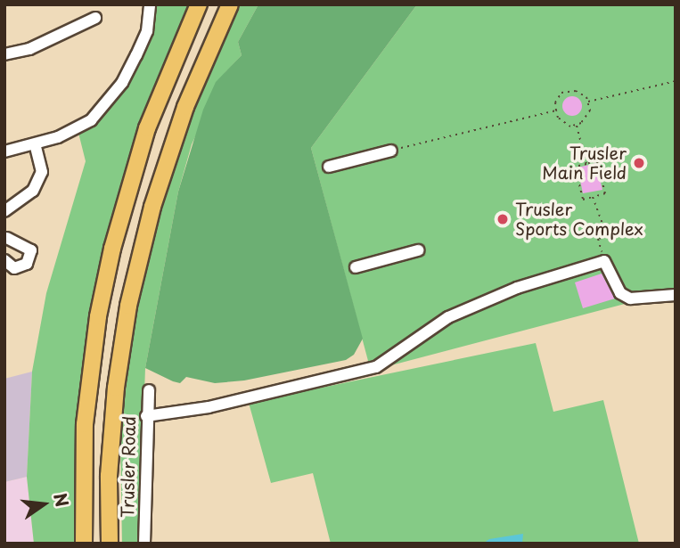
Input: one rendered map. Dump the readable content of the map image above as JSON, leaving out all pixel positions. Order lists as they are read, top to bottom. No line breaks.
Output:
{"streets":{"street":["Trusler Road"]},"places":["Trusler Main Field","Trusler Sports Complex"],"north":"right"}
